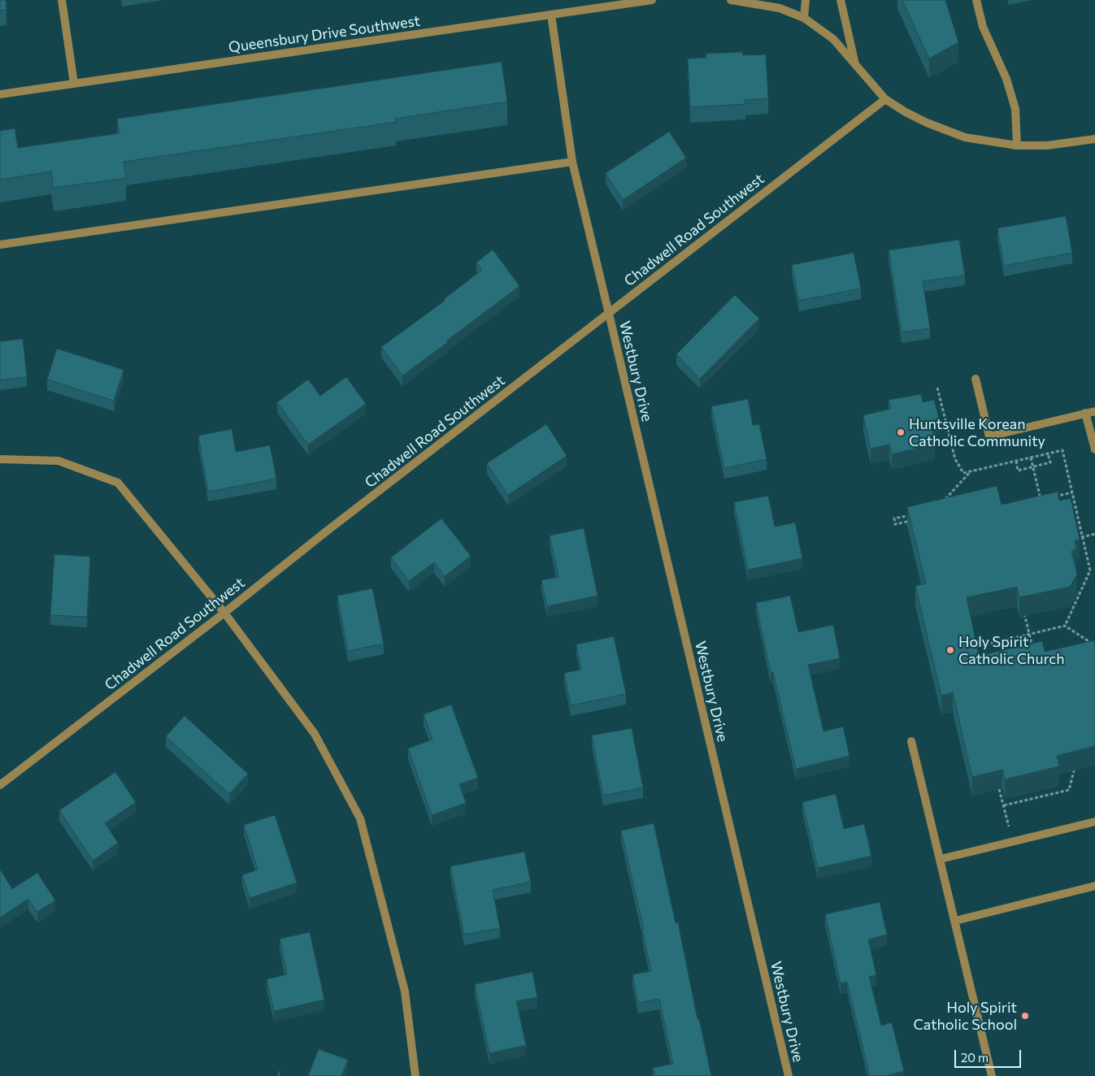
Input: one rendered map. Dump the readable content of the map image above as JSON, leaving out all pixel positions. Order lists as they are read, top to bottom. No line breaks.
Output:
{"streets":{"street":["Queensbury Drive Southwest","Chadwell Road Southwest","Westbury Drive"]},"crossings":[["Queensbury Drive Southwest","Westbury Drive"],["Chadwell Road Southwest","Westbury Drive"]],"places":["Huntsville Korean Catholic Community","Holy Spirit Catholic Church","Holy Spirit Catholic School"],"scale_bar":"20 m"}
